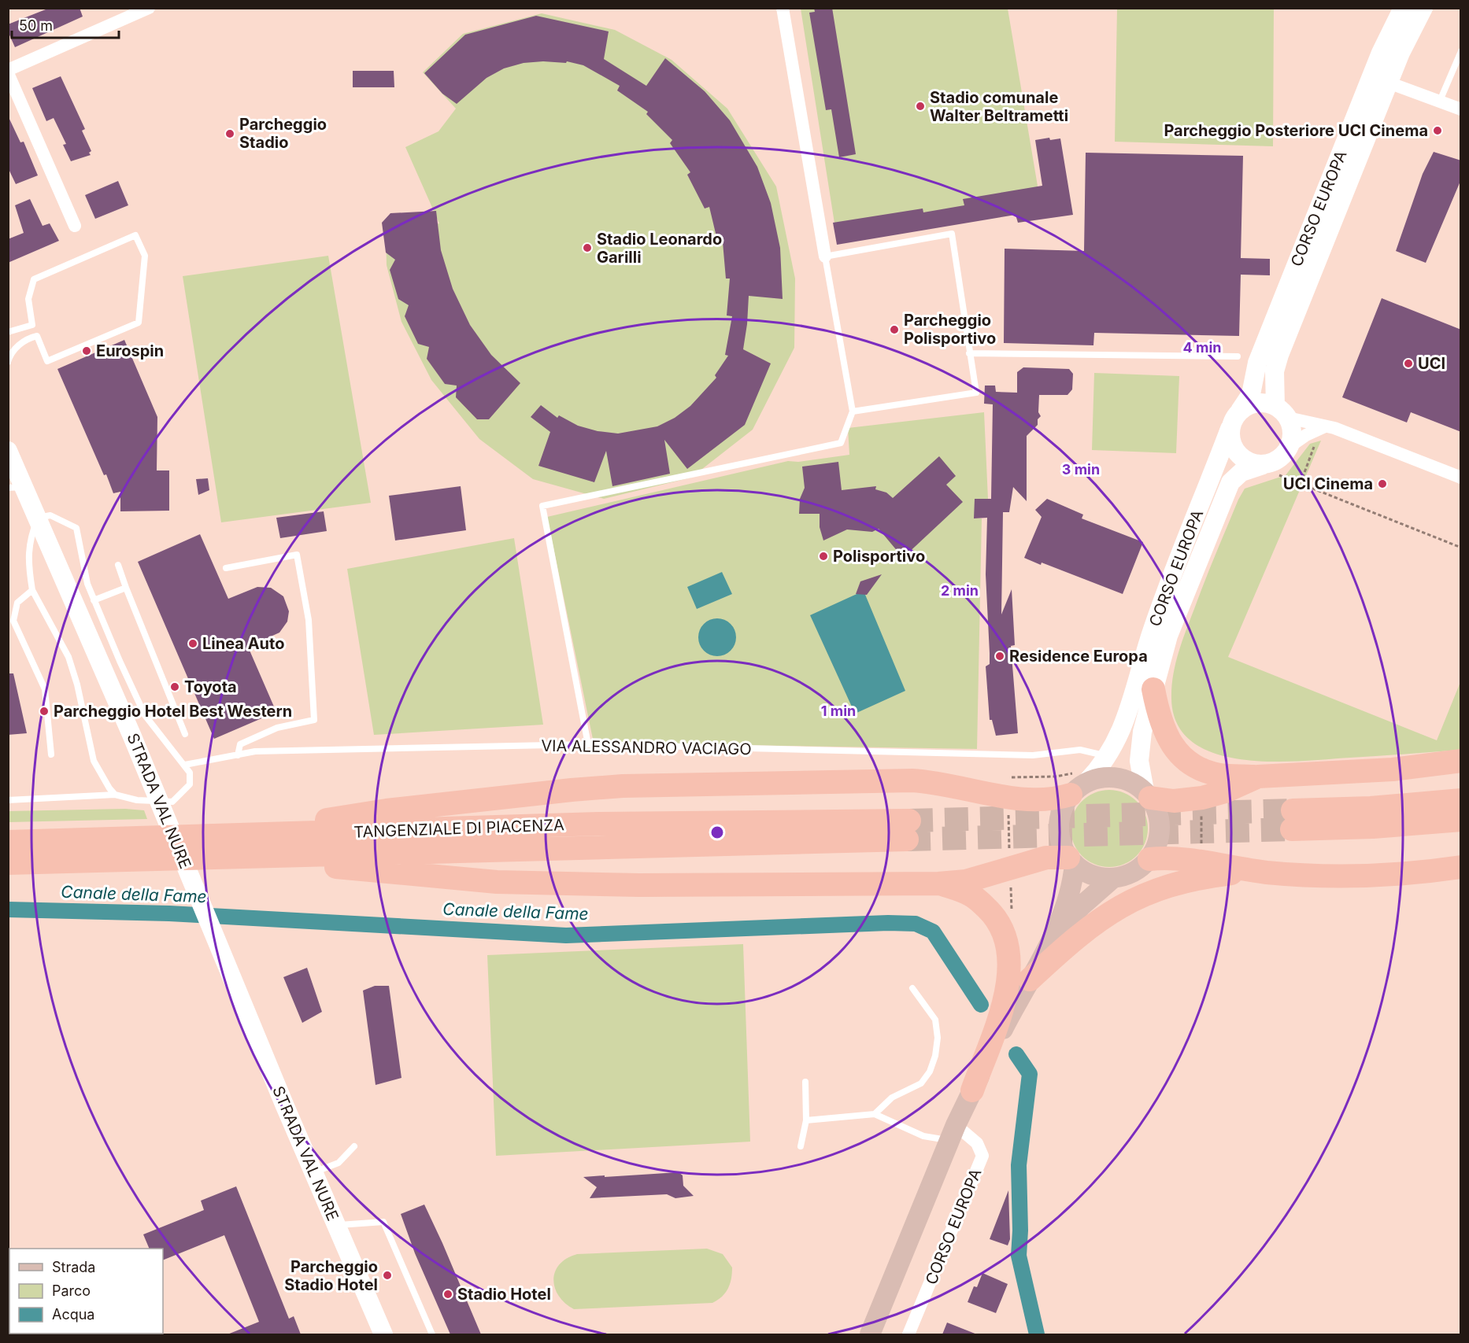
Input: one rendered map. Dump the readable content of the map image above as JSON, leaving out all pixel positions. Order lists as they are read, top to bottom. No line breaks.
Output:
{"streets":{"highway":["TANGENZIALE DI PIACENZA"],"main road":["CORSO EUROPA","STRADA VAL NURE"],"lane":["VIA ALESSANDRO VACIAGO"]},"crossings":[["CORSO EUROPA","VIA ALESSANDRO VACIAGO"]],"water":["Canale della Fame"],"places":["Stadio comunale Walter Beltrametti","Parcheggio Posteriore UCI Cinema","Parcheggio Stadio","Stadio Leonardo Garilli","Parcheggio Polisportivo","Eurospin","UCI","UCI Cinema","Polisportivo","Linea Auto","Residence Europa","Toyota","Parcheggio Hotel Best Western","Parcheggio Stadio Hotel","Stadio Hotel"],"legend":["Strada","Parco","Acqua"],"scale_bar":"50 m","rings":["4 min","3 min","2 min","1 min"]}
